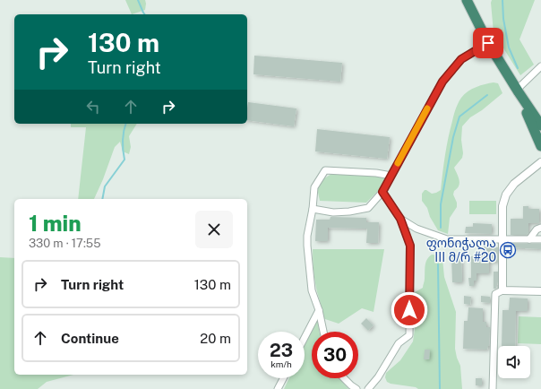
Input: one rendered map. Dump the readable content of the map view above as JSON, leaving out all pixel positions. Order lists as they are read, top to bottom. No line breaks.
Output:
{"places":{"bus stop":["ფონიჭალა III მ/რ #20"]},"page":{"turn":["130 m","Turn right"],"heading":["1 min","330 m · 17:55"],"list":[{"name":"Turn right","value":"130 m"},{"name":"Continue","value":"20 m"}],"speed":"23 km/h","limit":"30"}}
